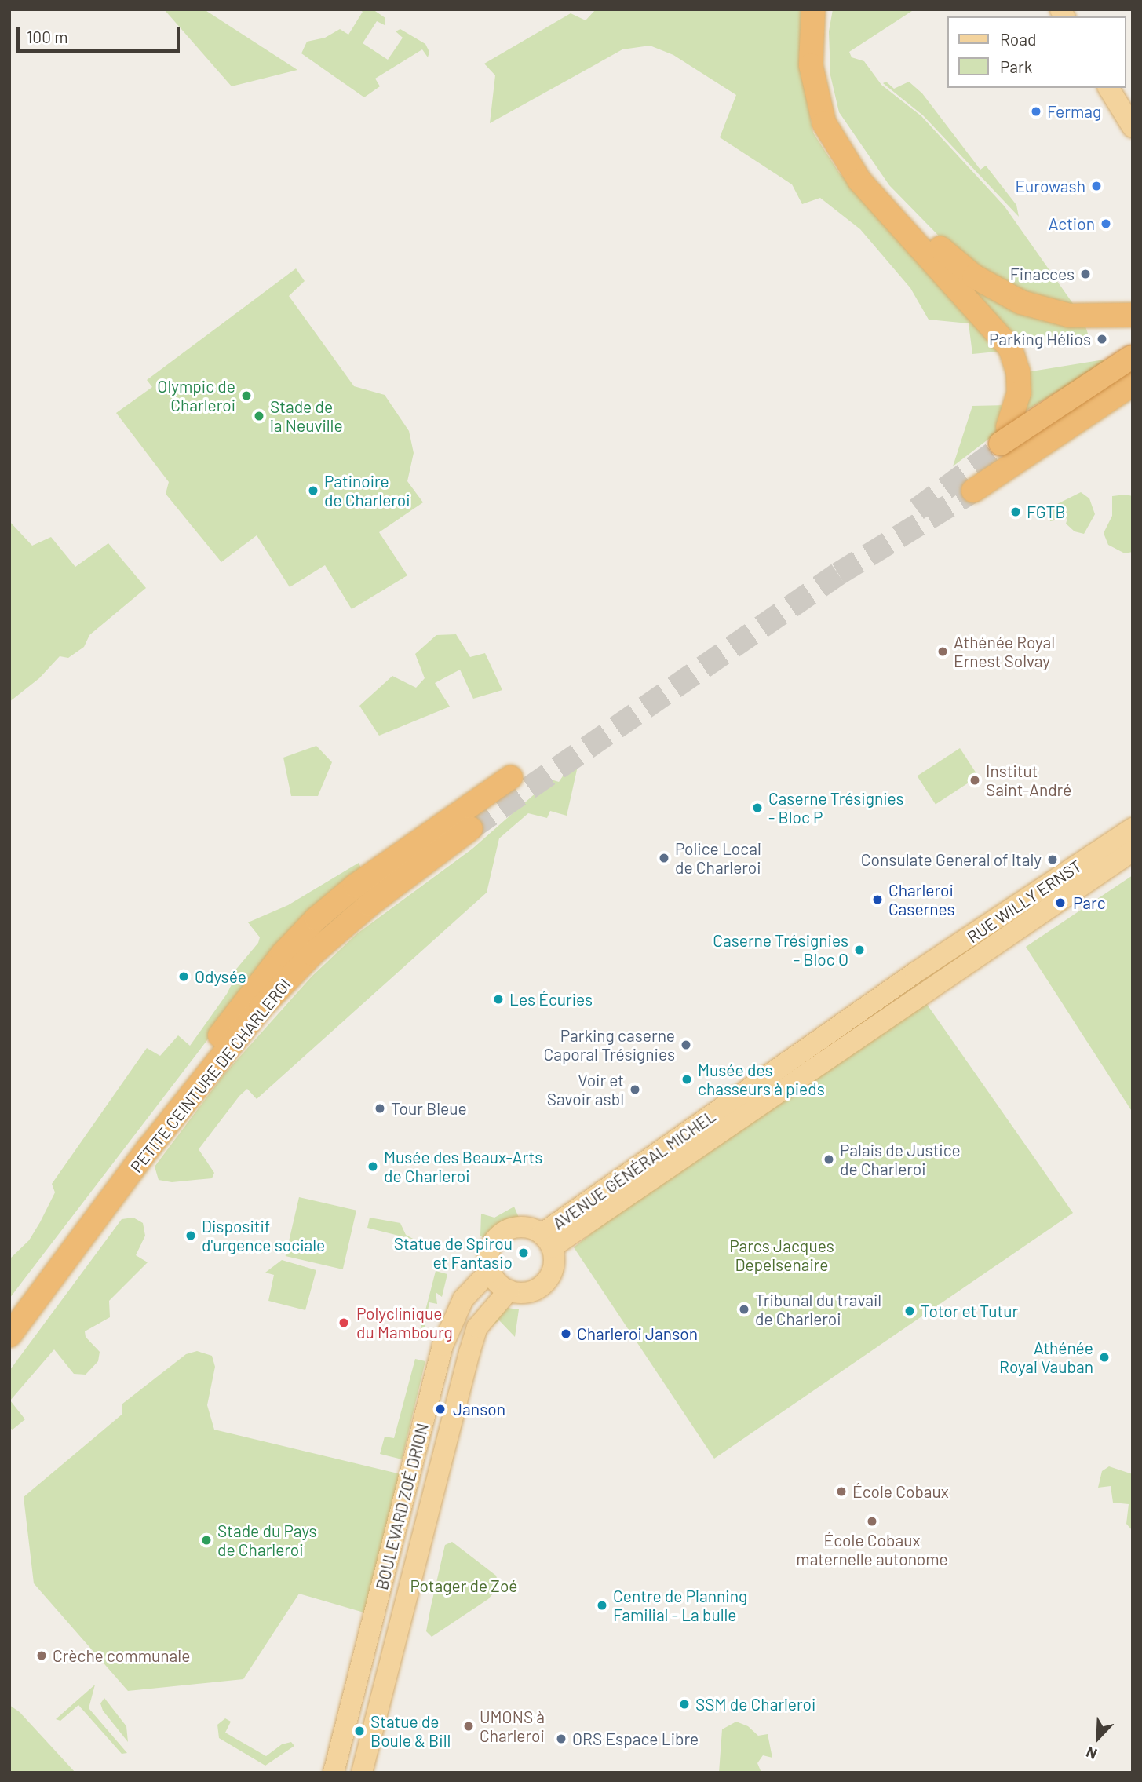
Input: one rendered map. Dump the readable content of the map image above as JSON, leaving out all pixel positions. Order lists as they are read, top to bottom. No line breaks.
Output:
{"streets":{"highway":["PETITE CEINTURE DE CHARLEROI"],"main road":["RUE WILLY ERNST","AVENUE GÉNÉRAL MICHEL","BOULEVARD ZOÉ DRION"]},"crossings":[["RUE WILLY ERNST","AVENUE GÉNÉRAL MICHEL"],["AVENUE GÉNÉRAL MICHEL","BOULEVARD ZOÉ DRION"]],"parks":["Parcs Jacques Depelsenaire","Potager de Zoé"],"places":["Fermag","Eurowash","Action","Finacces","Parking Hélios","Olympic de Charleroi","Stade de la Neuville","Patinoire de Charleroi","FGTB","Athénée Royal Ernest Solvay","Institut Saint-André","Caserne Trésignies - Bloc P","Police Local de Charleroi","Consulate General of Italy","Charleroi Casernes","Parc","Caserne Trésignies - Bloc O","Odysée","Les Écuries","Parking caserne Caporal Trésignies","Musée des chasseurs à pieds","Voir et Savoir asbl","Tour Bleue","Palais de Justice de Charleroi","Musée des Beaux-Arts de Charleroi","Dispositif d'urgence sociale","Statue de Spirou et Fantasio","Tribunal du travail de Charleroi","Totor et Tutur","Polyclinique du Mambourg","Charleroi Janson","Athénée Royal Vauban","Janson","École Cobaux","École Cobaux maternelle autonome","Stade du Pays de Charleroi","Centre de Planning Familial - La bulle","Crèche communale","SSM de Charleroi","UMONS à Charleroi","Statue de Boule & Bill","ORS Espace Libre"],"legend":["Road","Park"],"scale_bar":"100 m","north":"bottom left"}
